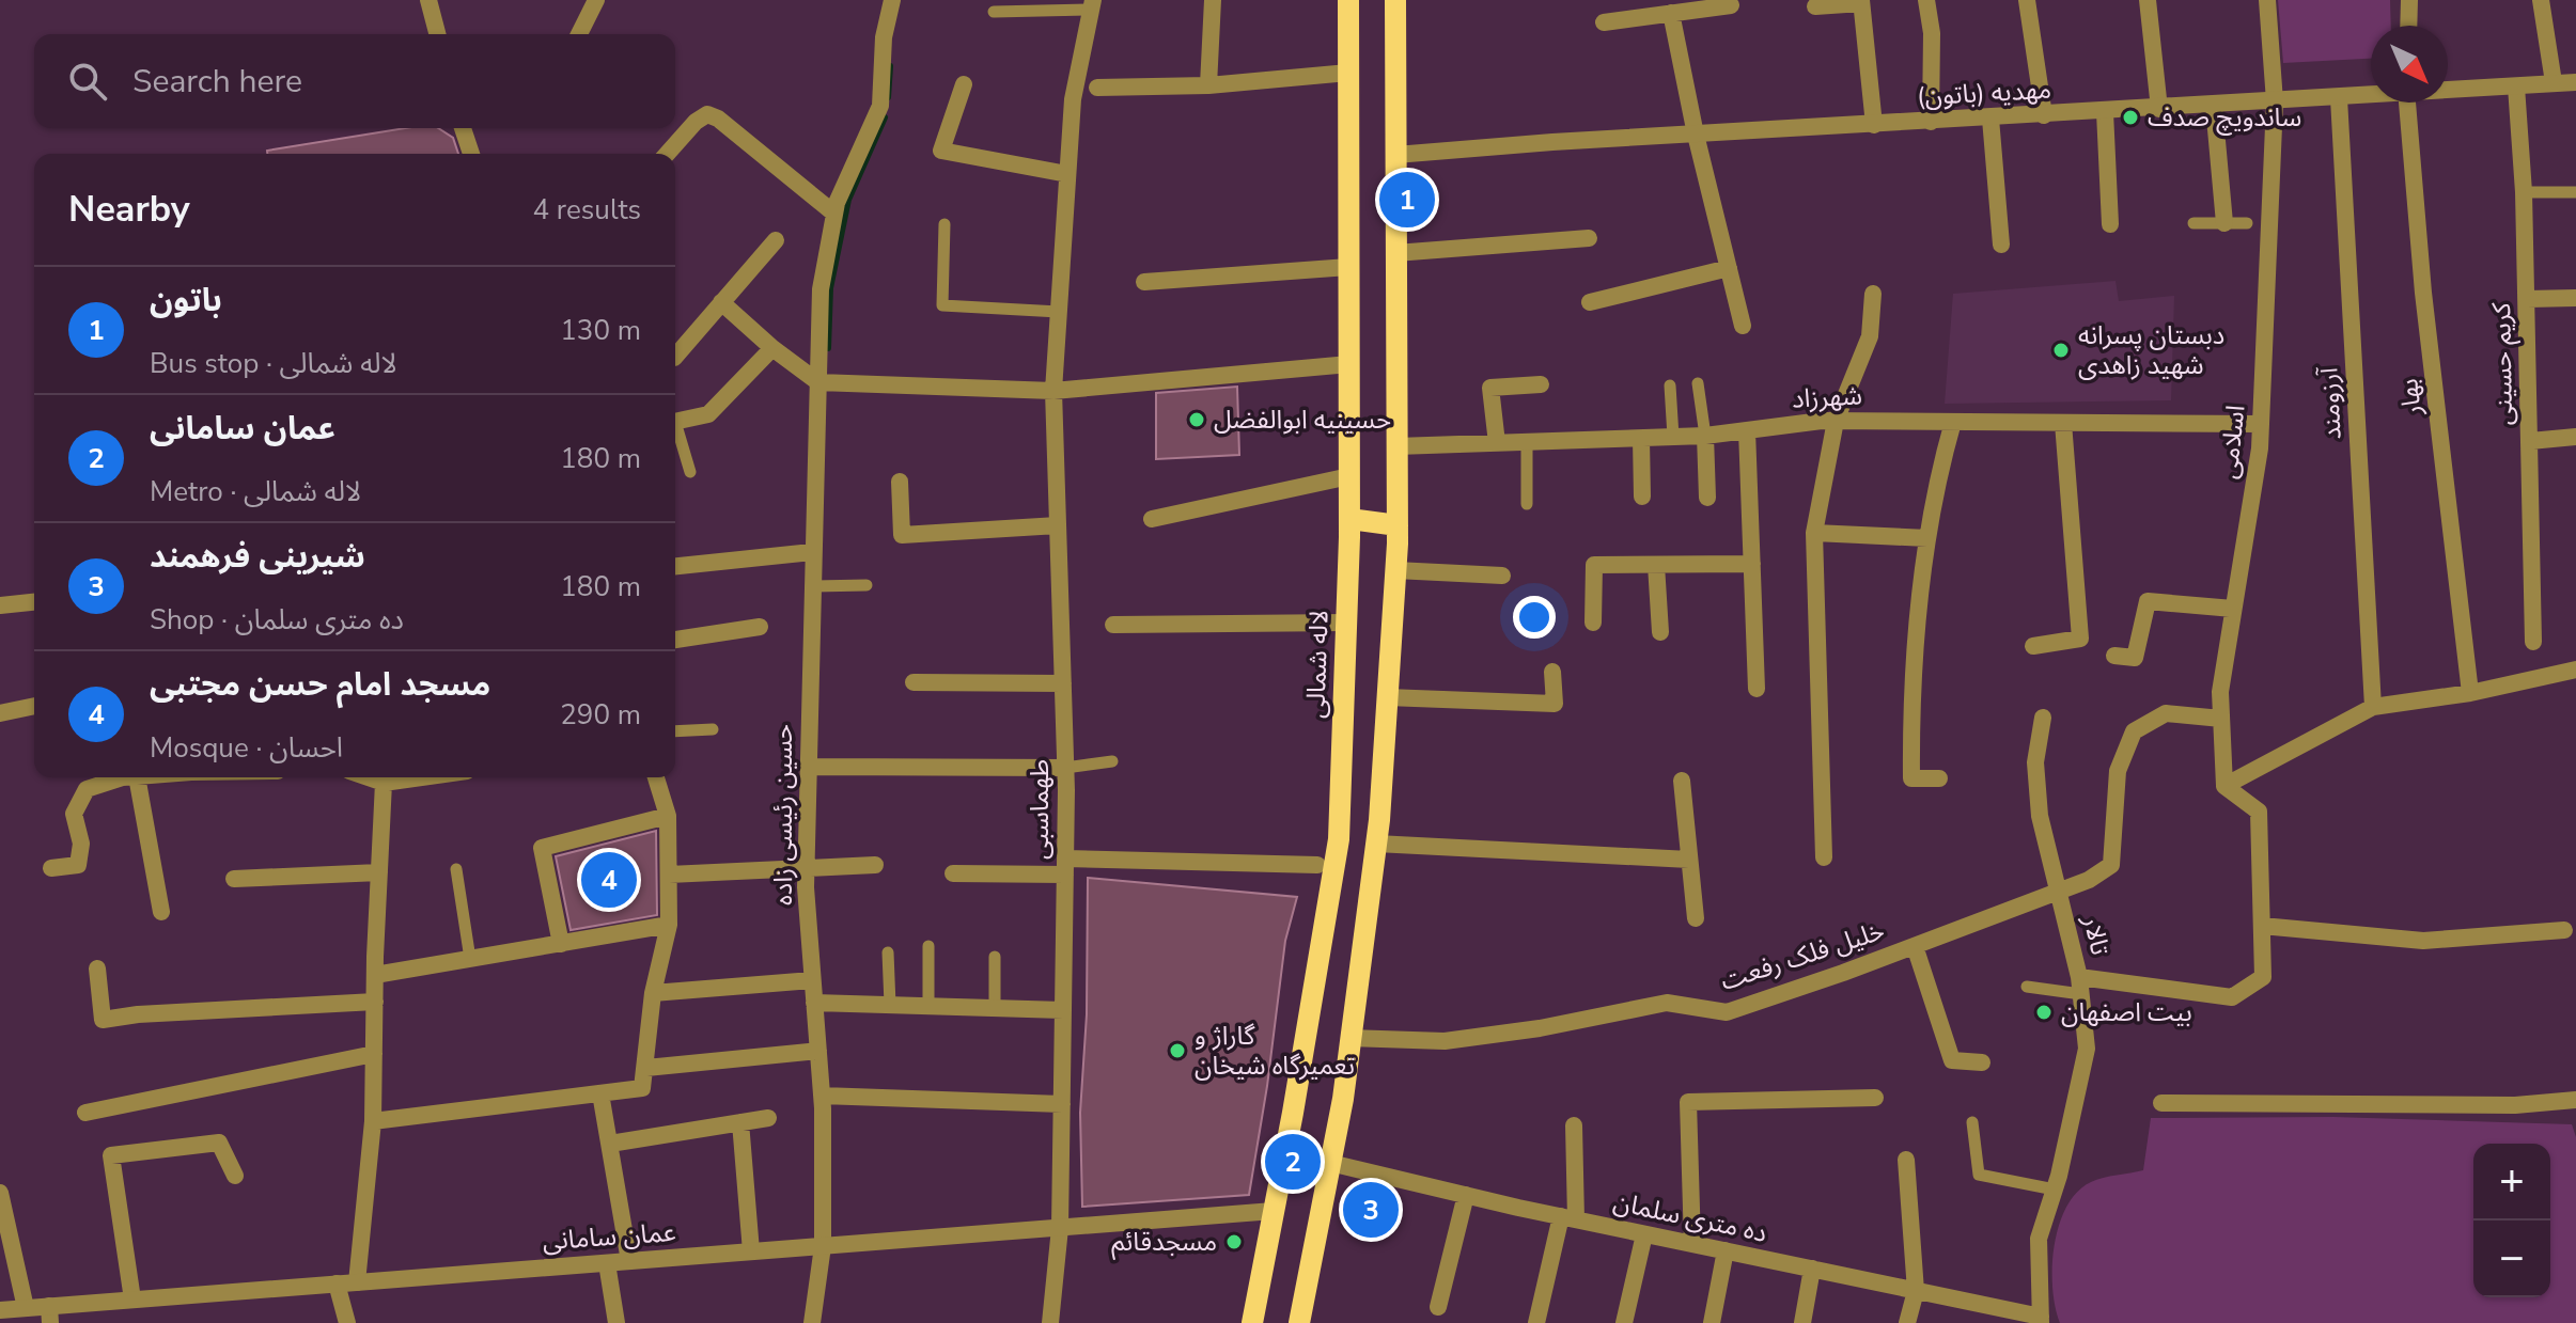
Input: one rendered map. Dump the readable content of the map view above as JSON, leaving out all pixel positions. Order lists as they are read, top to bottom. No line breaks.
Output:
{"streets":{"main road":["لاله شمالی"],"street":["مهدیه (باتون)","کریم حسینی","شهرزاد","بهار","آرزومند","اسلامی","طهماسبی","حسین رئیسی زاده","تالار","خلیل فلک رفعت","ده متری سلمان","عمان سامانی"]},"crossings":[["مهدیه (باتون)","کریم حسینی"],["مهدیه (باتون)","آرزومند"],["مهدیه (باتون)","اسلامی"],["شهرزاد","اسلامی"],["اسلامی","تالار"],["لاله شمالی","عمان سامانی"],["طهماسبی","عمان سامانی"],["حسین رئیسی زاده","عمان سامانی"],["تالار","خلیل فلک رفعت"],["تالار","ده متری سلمان"]],"places":["ساندویچ صدف","دبستان پسرانه شهید زاهدی","حسینیه ابوالفضل","بيت اصفهان","گاراژ و تعمیرگاه شیخان","مسجدقائم"],"north":"bottom right","page":{"search":"Search here","heading":["Nearby","4 results"],"pins":["1","4","2","3"],"list":[{"mark":"1","name":"باتون","note":"Bus stop · لاله شمالی","value":"130 m"},{"mark":"2","name":"عمان سامانی","note":"Metro · لاله شمالی","value":"180 m"},{"mark":"3","name":"شیرینی فرهمند","note":"Shop · ده متری سلمان","value":"180 m"},{"mark":"4","name":"مسجد امام حسن مجتبی","note":"Mosque · احسان","value":"290 m"}],"map_buttons":["+","−"]}}
